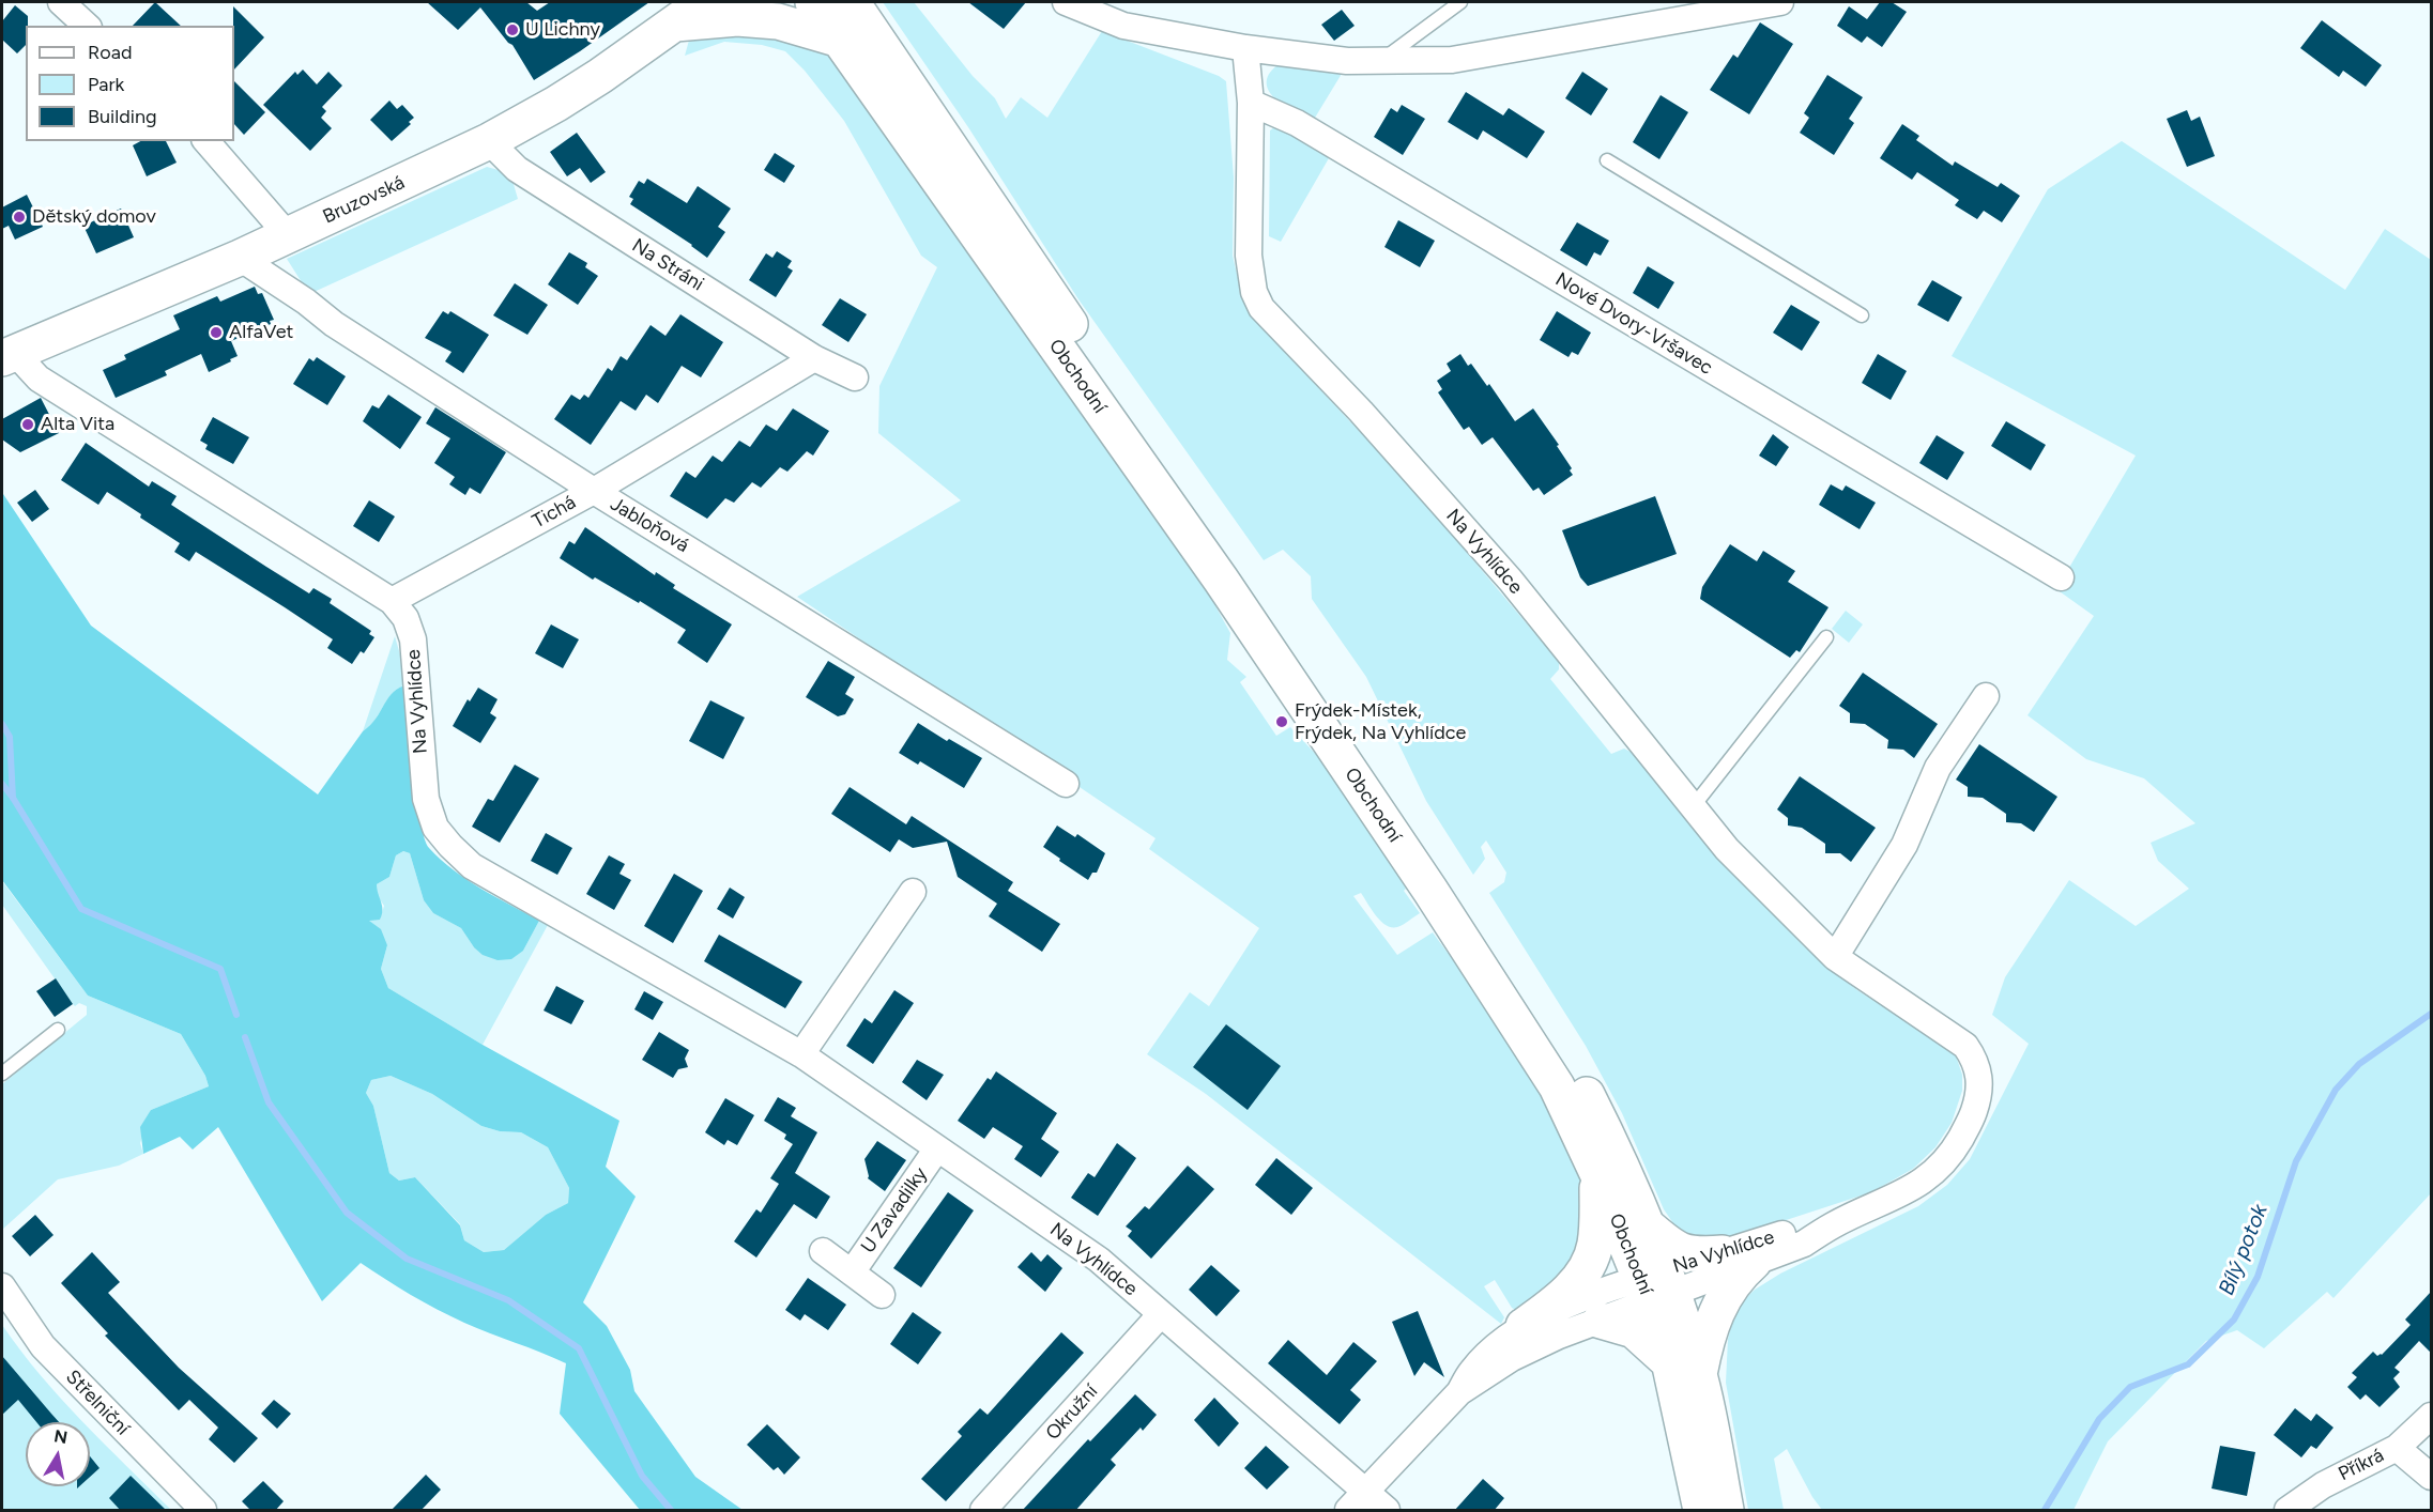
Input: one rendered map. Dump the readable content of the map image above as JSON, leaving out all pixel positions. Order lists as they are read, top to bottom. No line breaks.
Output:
{"streets":{"main road":["Bruzovská","Obchodní"],"street":["Na Stráni","Nové Dvory-Vršavec","Tichá","Jabloňová","Na Vyhlídce","U Zavadilky","Střelniční","Okružní","Příkrá"]},"crossings":[["Bruzovská","Na Stráni"],["Bruzovská","Jabloňová"],["Bruzovská","Na Vyhlídce"],["Na Stráni","Tichá"],["Nové Dvory-Vršavec","Na Vyhlídce"],["Obchodní","Na Vyhlídce"],["Tichá","Jabloňová"],["Tichá","Na Vyhlídce"],["Na Vyhlídce","U Zavadilky"],["Na Vyhlídce","Okružní"]],"water":["Bílý potok"],"places":["U Lichny","Dětský domov","AlfaVet","Alta Vita","Frýdek-Místek, Frýdek, Na Vyhlídce"],"legend":["Road","Park","Building"],"north":"top"}
